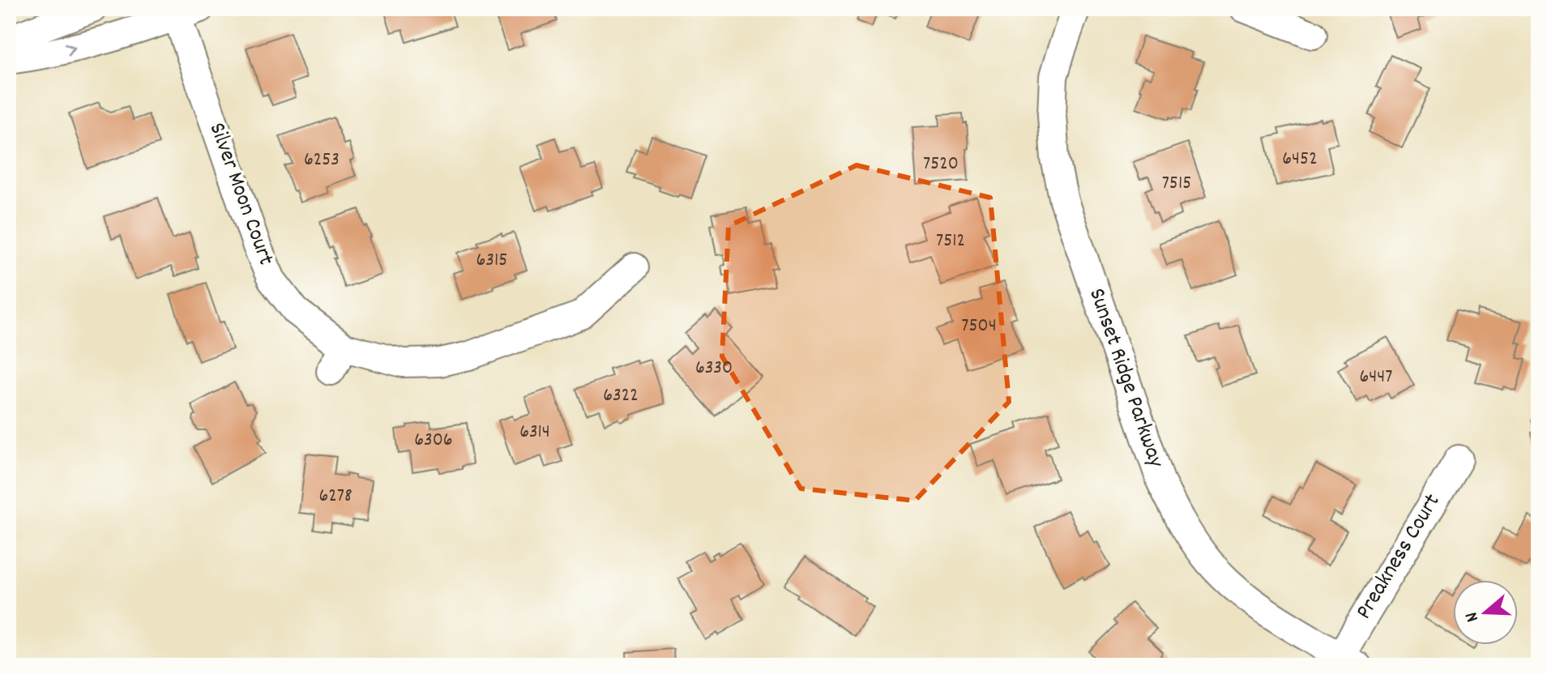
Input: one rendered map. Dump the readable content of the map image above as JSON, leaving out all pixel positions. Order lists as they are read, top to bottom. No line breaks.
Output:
{"streets":{"street":["Silver Moon Court","Sunset Ridge Parkway","Preakness Court"]},"crossings":[["Sunset Ridge Parkway","Preakness Court"]],"house_numbers":["6452","6253","7520","7515","7512","6315","7504","6330","6447","6322","6314","6306","6278"],"north":"left"}
